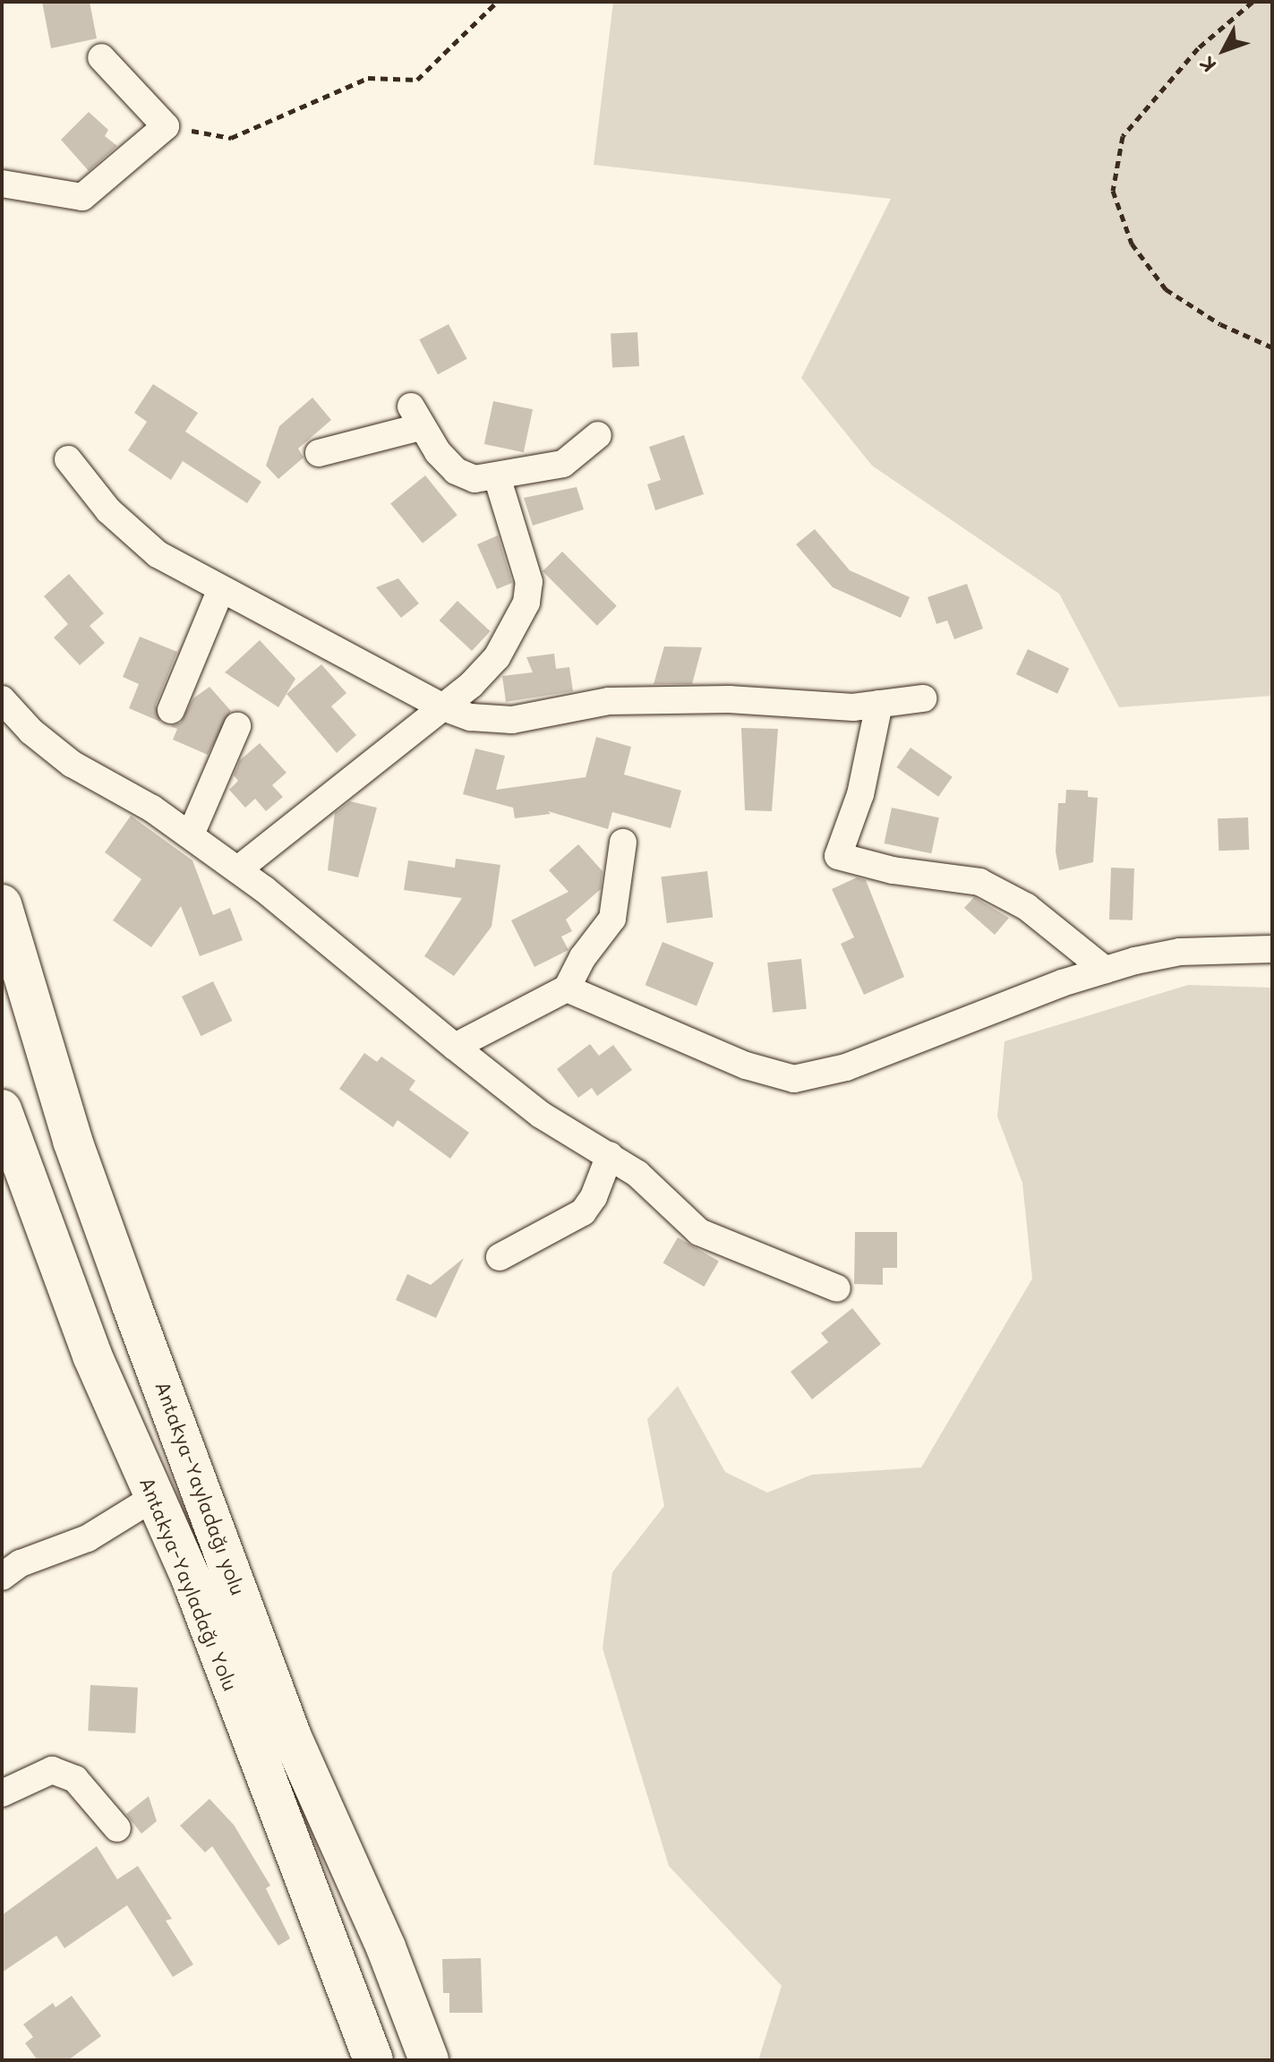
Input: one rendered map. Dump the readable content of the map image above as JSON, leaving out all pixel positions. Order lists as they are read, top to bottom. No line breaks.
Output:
{"streets":{"highway":["Antakya-Yayladağı yolu","Antakya-Yayladağı Yolu"]},"north":"bottom left"}
